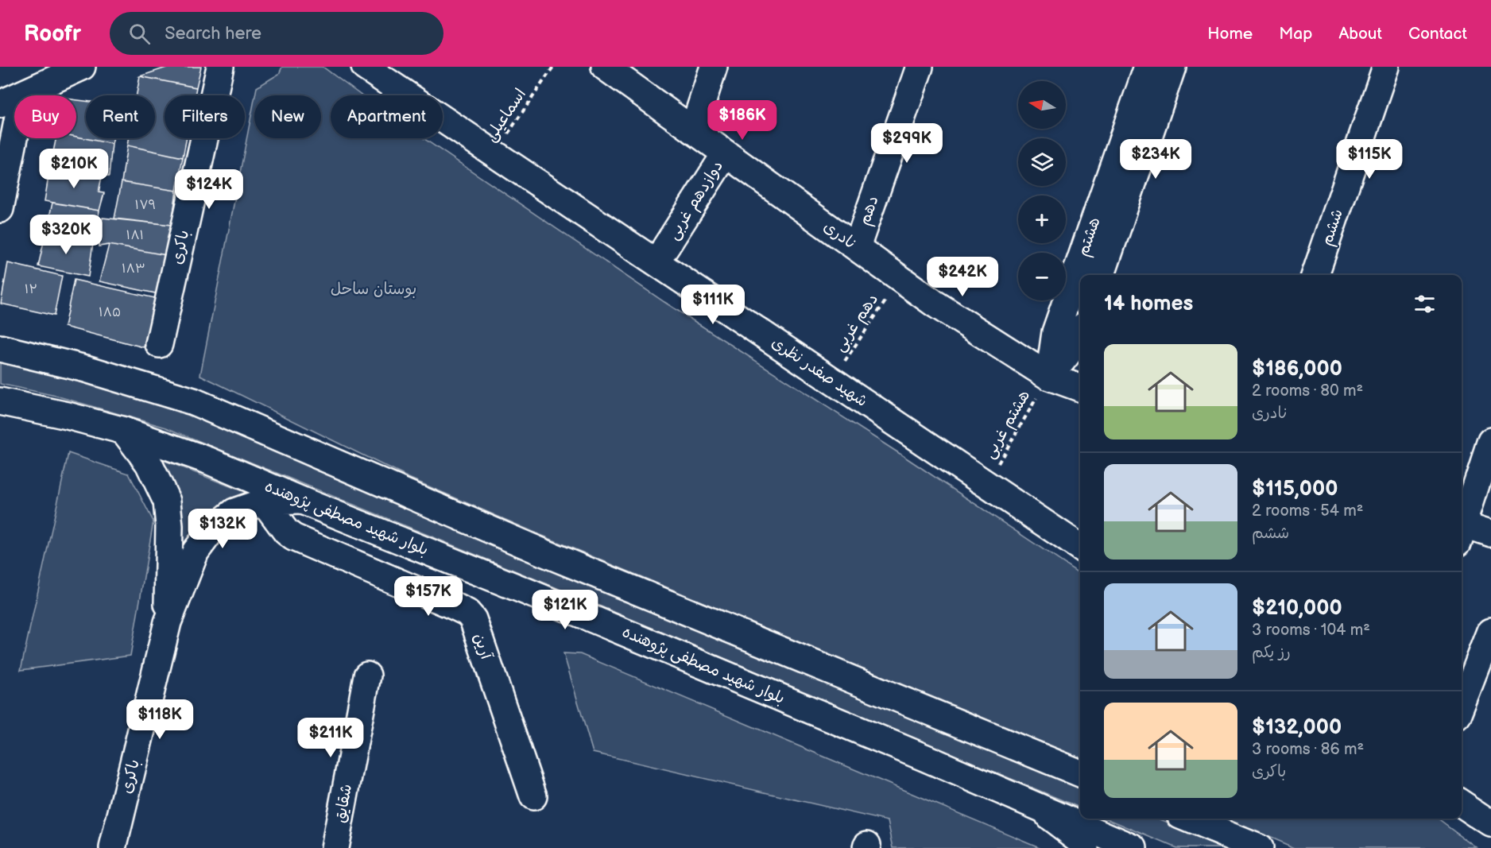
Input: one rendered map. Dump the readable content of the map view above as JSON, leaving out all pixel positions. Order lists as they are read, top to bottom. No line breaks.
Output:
{"streets":{"street":["دوازدهم غربی","دهم","ششم","نادری","هشتم","باکری","شهید صفدر نظری","بلوار شهید مصطفی پژوهنده","آرین","شقایق"],"path":["اسماعیلی","دهم غربی","هشتم غربی"]},"crossings":[["اسماعیلی","شهید صفدر نظری"],["دوازدهم غربی","نادری"],["دهم","نادری"],["نادری","هشتم"],["نادری","دهم غربی"],["نادری","هشتم غربی"],["هشتم","هشتم غربی"],["باکری","بلوار شهید مصطفی پژوهنده"],["باکری","آرین"],["دهم غربی","شهید صفدر نظری"],["شهید صفدر نظری","هشتم غربی"]],"parks":["بوستان ساحل"],"house_numbers":["۱۷۹","۱۸۱","۱۸۳","۱۲","۱۸۵"],"north":"left","page":{"header":"Roofr","search":"Search here","nav":["Home","Map","About","Contact"],"map_buttons":["+","−"],"chip":["Buy","Rent","Filters","New","Apartment"],"price":["$186K","$299K","$234K","$115K","$210K","$124K","$320K","$242K","$111K","$132K","$157K","$121K","$118K","$211K"],"heading":"14 homes","list":[{"name":"$186,000","note":"2 rooms · 80 m² · نادری"},{"name":"$115,000","note":"2 rooms · 54 m² · ششم"},{"name":"$210,000","note":"3 rooms · 104 m² · رز یکم"},{"name":"$132,000","note":"3 rooms · 86 m² · باکری"}]}}
